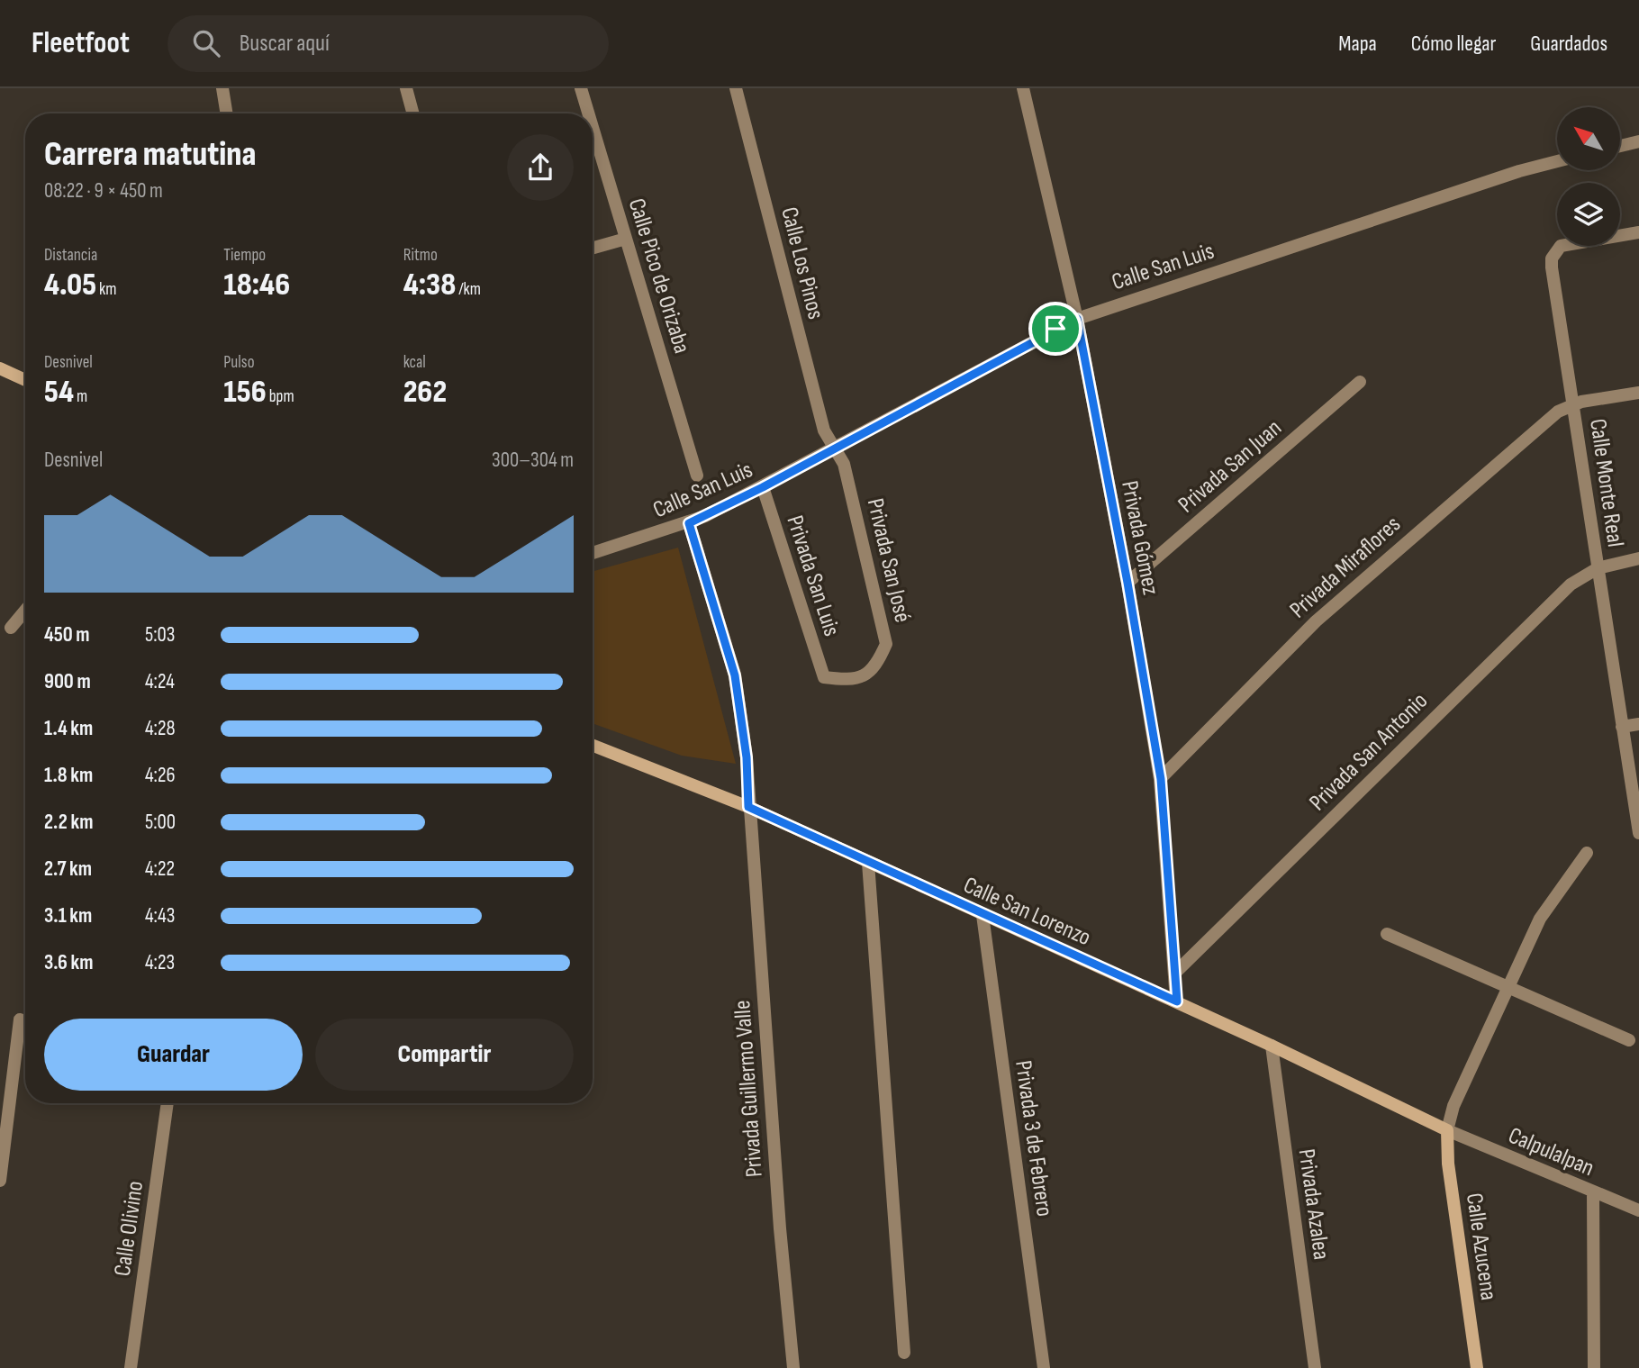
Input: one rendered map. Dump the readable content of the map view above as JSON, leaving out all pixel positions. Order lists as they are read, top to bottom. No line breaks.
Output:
{"streets":{"street":["Calle Los Pinos","Calle San Luis","Calle Pico de Orizaba","Privada San Juan","Calle Monte Real","Privada Gómez","Privada San José","Privada Miraflores","Privada San Luis","Privada San Antonio","Calle San Lorenzo","Privada Guillermo Valle","Privada 3 de Febrero","Calpulalpan","Privada Azalea","Calle Olivino","Calle Azucena"]},"crossings":[["Calle Los Pinos","Calle San Luis"],["Calle Los Pinos","Privada San José"],["Calle San Luis","Privada Gómez"],["Calle San Luis","Privada San José"],["Calle San Luis","Privada San Luis"],["Calle San Luis","Privada Guillermo Valle"],["Privada San Juan","Privada Gómez"],["Calle Monte Real","Privada Miraflores"],["Calle Monte Real","Privada San Antonio"],["Privada Gómez","Privada Miraflores"],["Privada Gómez","Privada San Antonio"],["Privada Gómez","Calle San Lorenzo"],["Privada San José","Privada San Luis"],["Calle San Lorenzo","Privada Guillermo Valle"],["Calle San Lorenzo","Privada 3 de Febrero"],["Calle San Lorenzo","Calpulalpan"],["Calle San Lorenzo","Privada Azalea"],["Calle San Lorenzo","Calle Azucena"],["Calpulalpan","Calle Azucena"]],"north":"top left","page":{"header":"Fleetfoot","search":"Buscar aquí","nav":["Mapa","Cómo llegar","Guardados"],"heading":["Carrera matutina","08:22 · 9 × 450 m"],"stats":[["Distancia","4.05 km"],["Tiempo","18:46"],["Ritmo","4:38 /km"],["Desnivel","54 m"],["Pulso","156 bpm"],["kcal","262"]],"chart":["Desnivel","300–304 m"],"list":[{"name":"450 m","note":"5:03"},{"name":"900 m","note":"4:24"},{"name":"1.4 km","note":"4:28"},{"name":"1.8 km","note":"4:26"},{"name":"2.2 km","note":"5:00"},{"name":"2.7 km","note":"4:22"},{"name":"3.1 km","note":"4:43"},{"name":"3.6 km","note":"4:23"}],"buttons":["Guardar","Compartir"]}}
